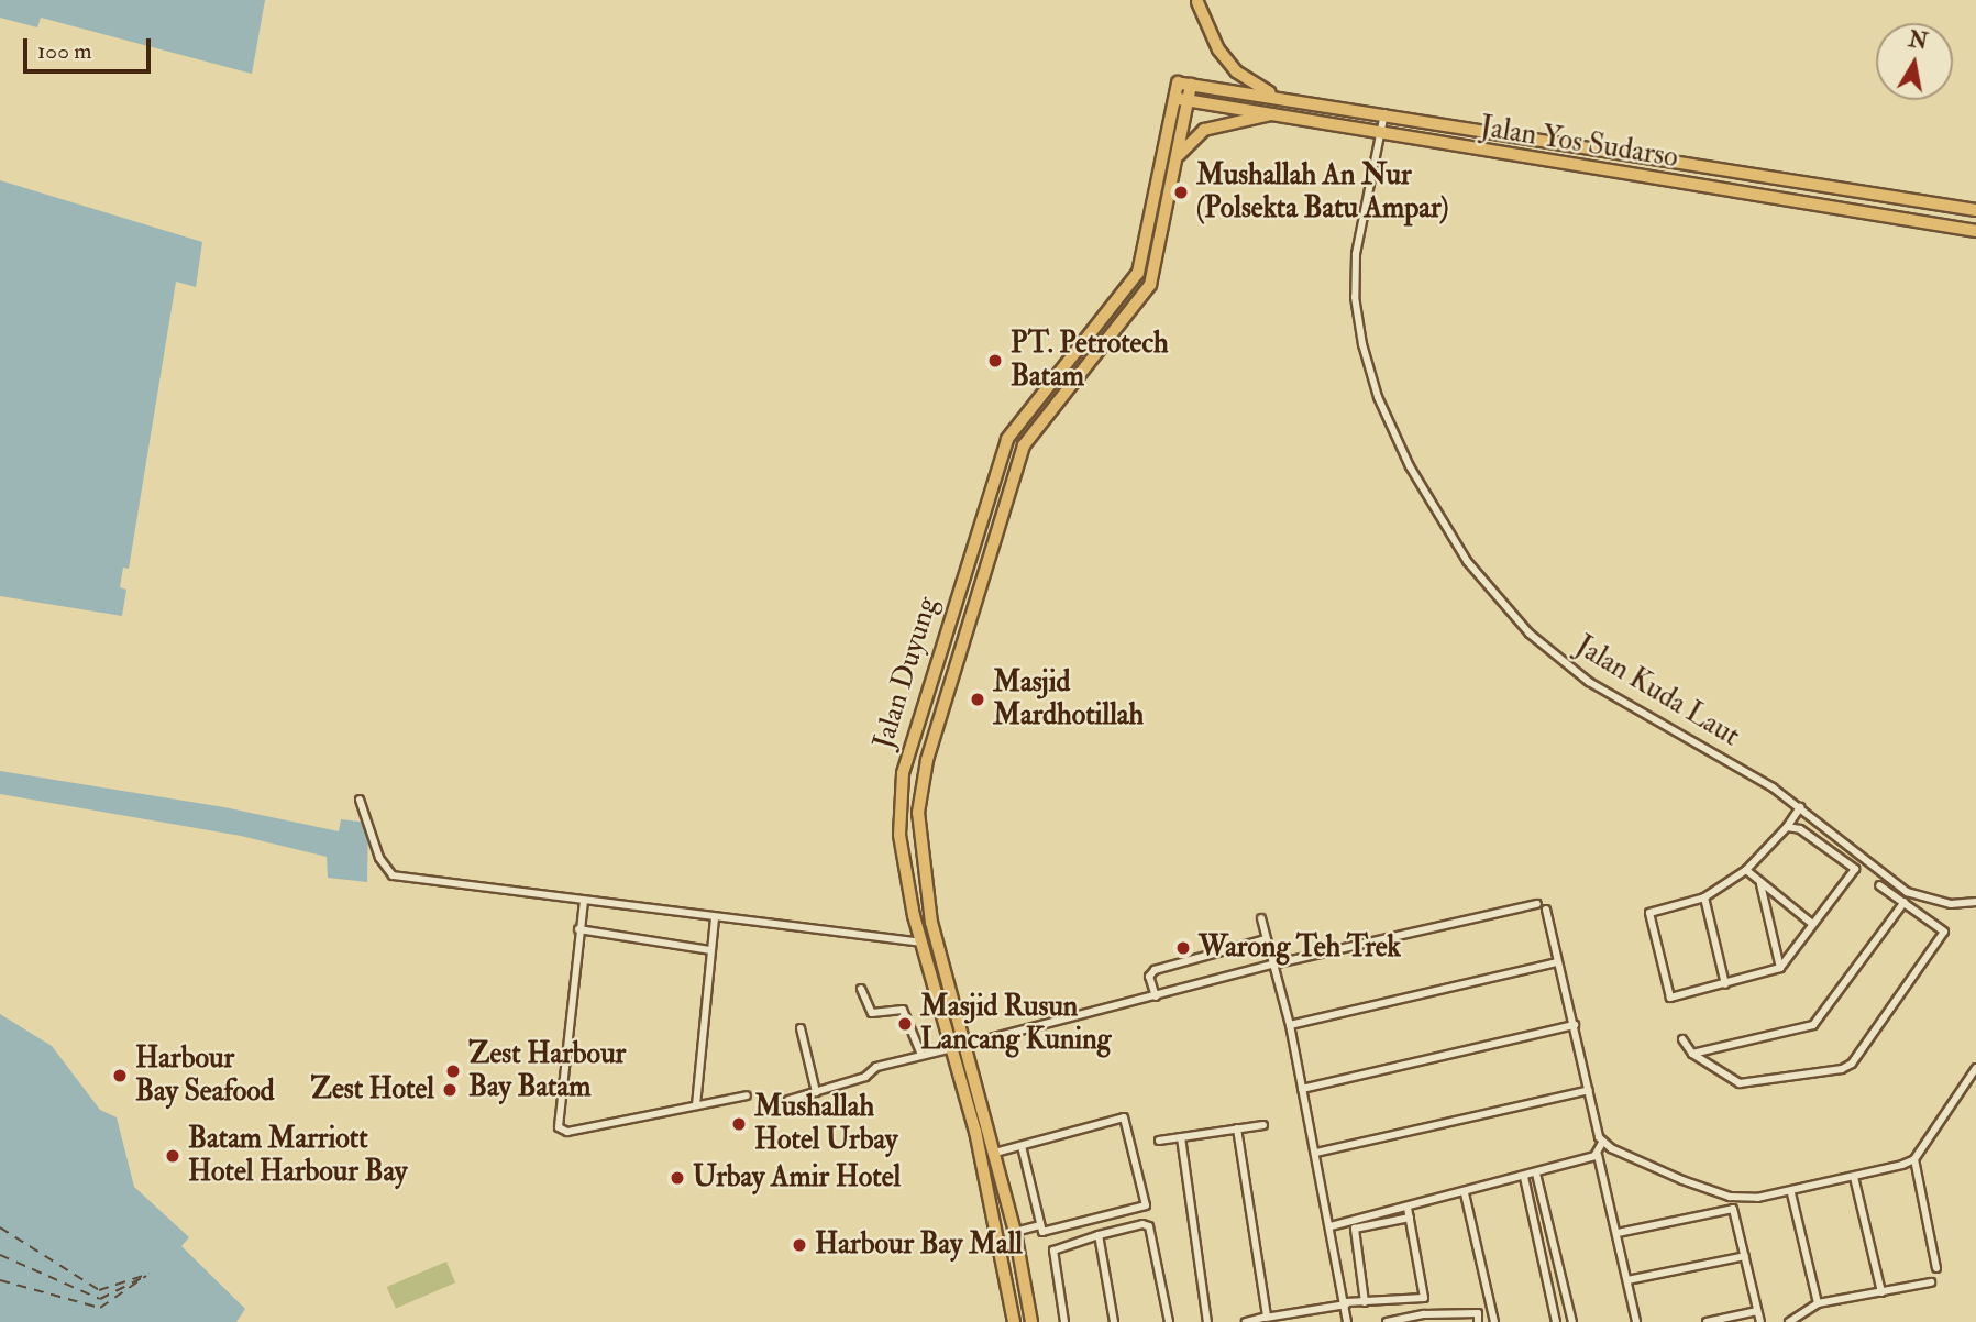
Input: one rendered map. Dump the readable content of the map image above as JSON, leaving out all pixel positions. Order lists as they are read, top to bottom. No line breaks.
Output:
{"streets":{"highway":["Jalan Duyung"],"main road":["Jalan Yos Sudarso"],"street":["Jalan Kuda Laut"]},"crossings":[["Jalan Yos Sudarso","Jalan Duyung"],["Jalan Yos Sudarso","Jalan Kuda Laut"]],"places":["Mushallah An Nur (Polsekta Batu Ampar)","PT. Petrotech Batam","Masjid Mardhotillah","Warong Teh Trek","Masjid Rusun Lancang Kuning","Zest Harbour Bay Batam","Harbour Bay Seafood","Zest Hotel","Mushallah Hotel Urbay","Batam Marriott Hotel Harbour Bay","Urbay Amir Hotel","Harbour Bay Mall"],"scale_bar":"100 m","north":"top"}
